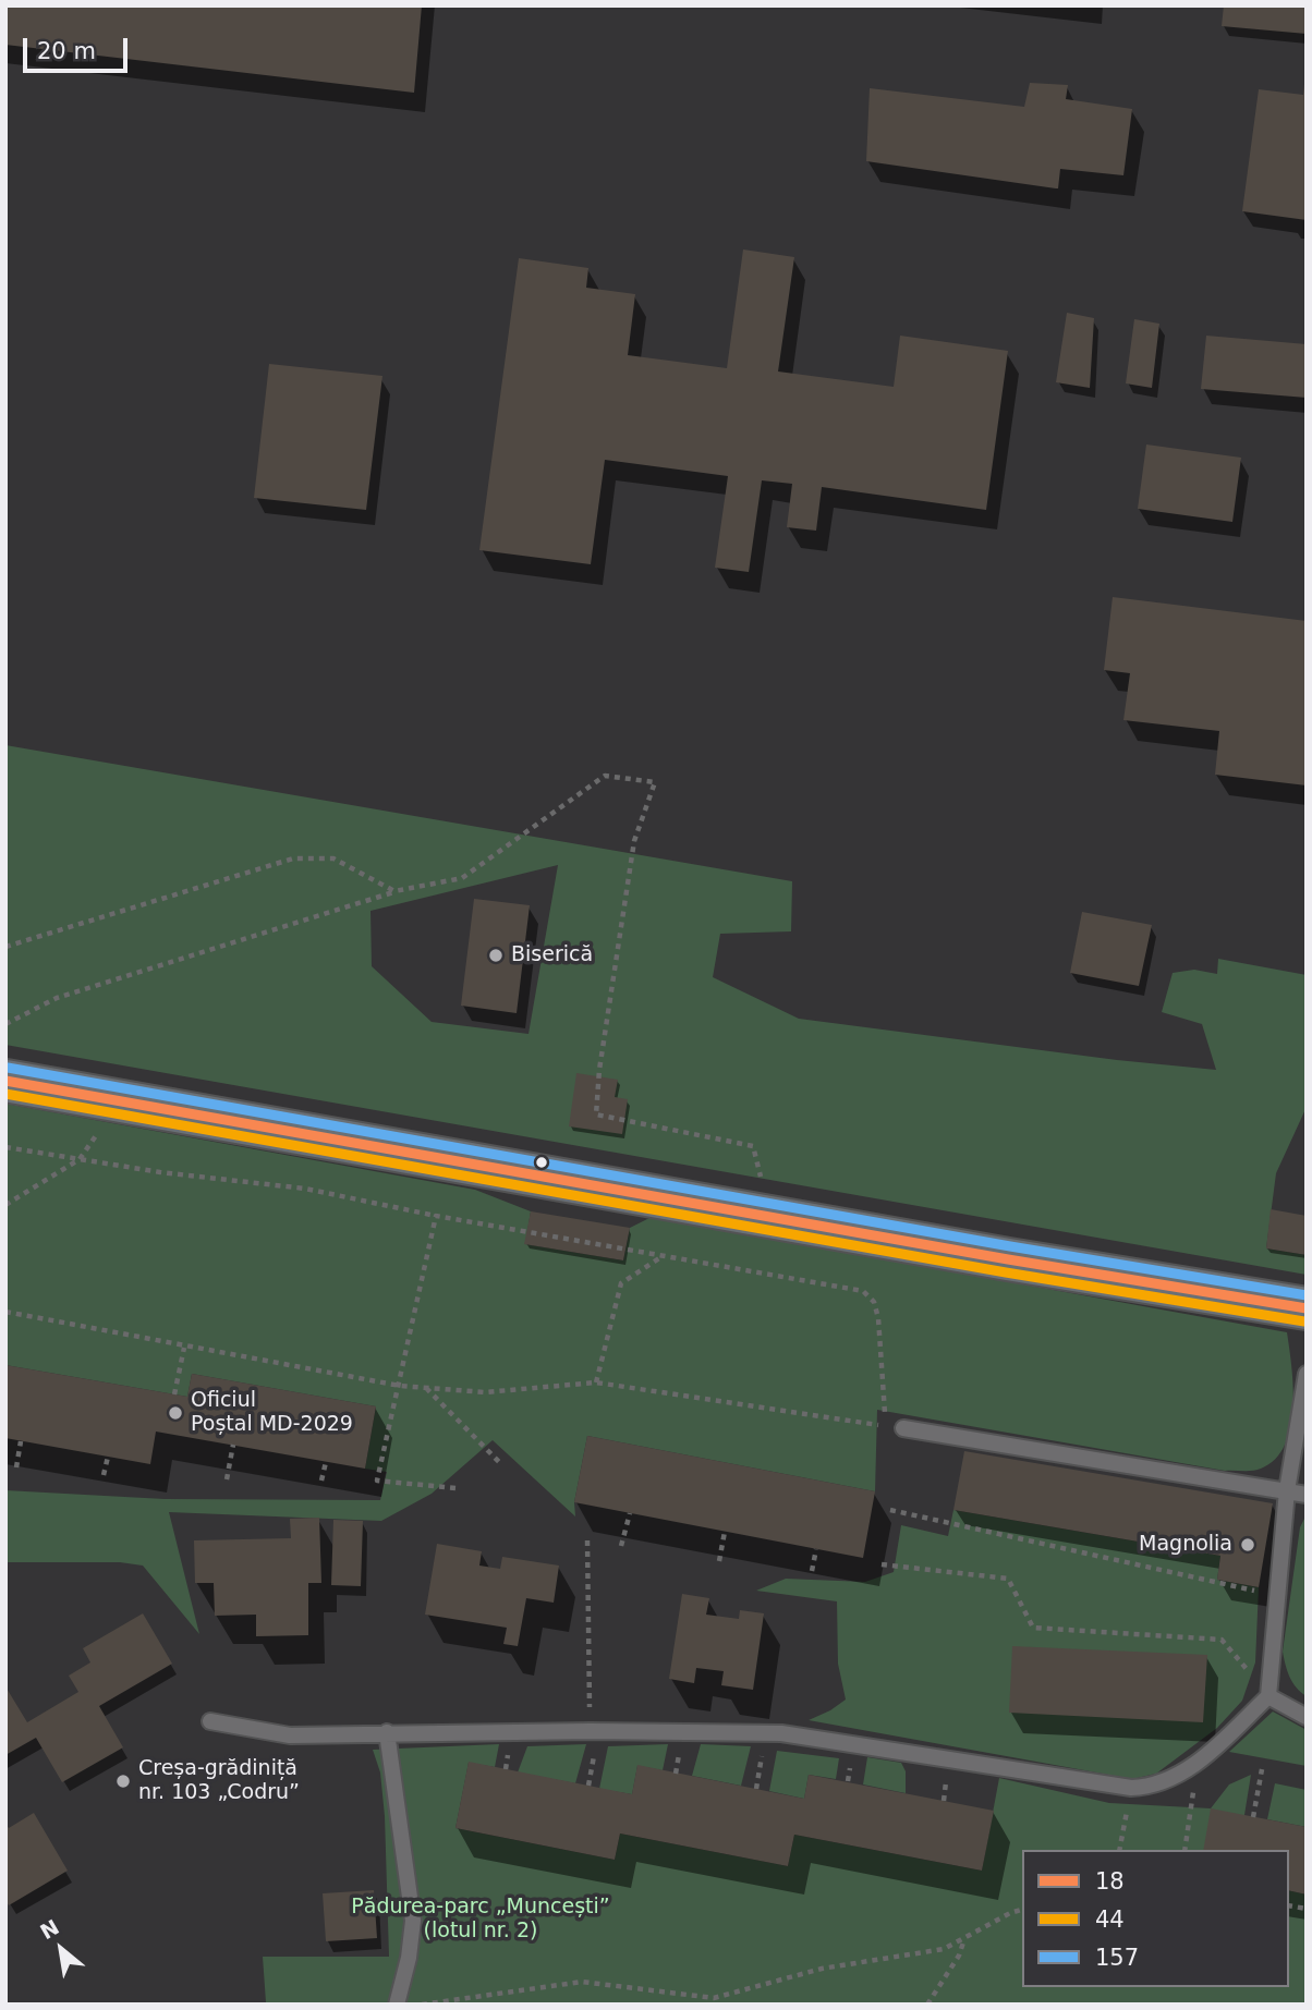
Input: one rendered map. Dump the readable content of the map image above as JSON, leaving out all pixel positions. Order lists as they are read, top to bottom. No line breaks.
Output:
{"parks":["Pădurea-parc „Muncești” (lotul nr. 2)"],"places":["Biserică","Oficiul Poștal MD-2029","Magnolia","Creșa-grădiniță nr. 103 „Codru”"],"lines":["transit line 157","transit line 18","transit line 44"],"legend":["18","44","157"],"scale_bar":"20 m","north":"top left"}
